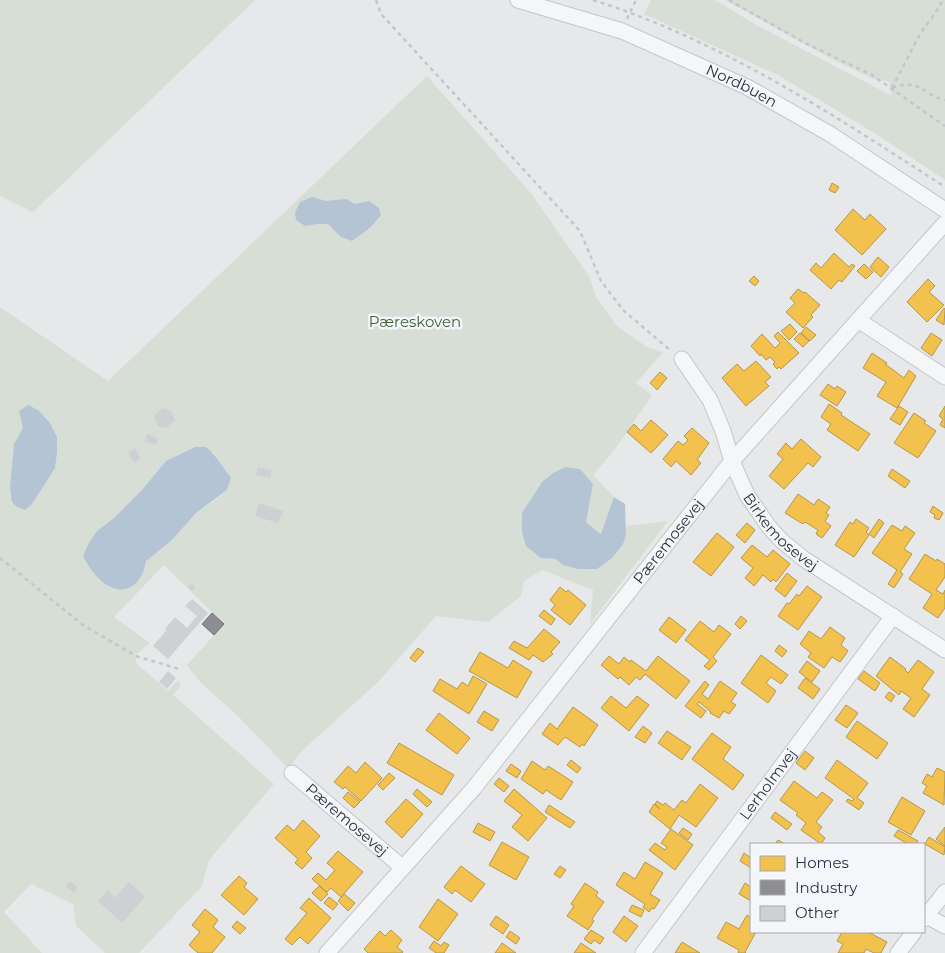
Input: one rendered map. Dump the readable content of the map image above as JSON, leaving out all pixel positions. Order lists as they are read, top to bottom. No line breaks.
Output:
{"streets":{"street":["Nordbuen","Birkemosevej","Pæremosevej","Lerholmvej"]},"crossings":[["Birkemosevej","Pæremosevej"],["Birkemosevej","Lerholmvej"]],"parks":["Pæreskoven"],"legend":["Homes","Industry","Other"]}
